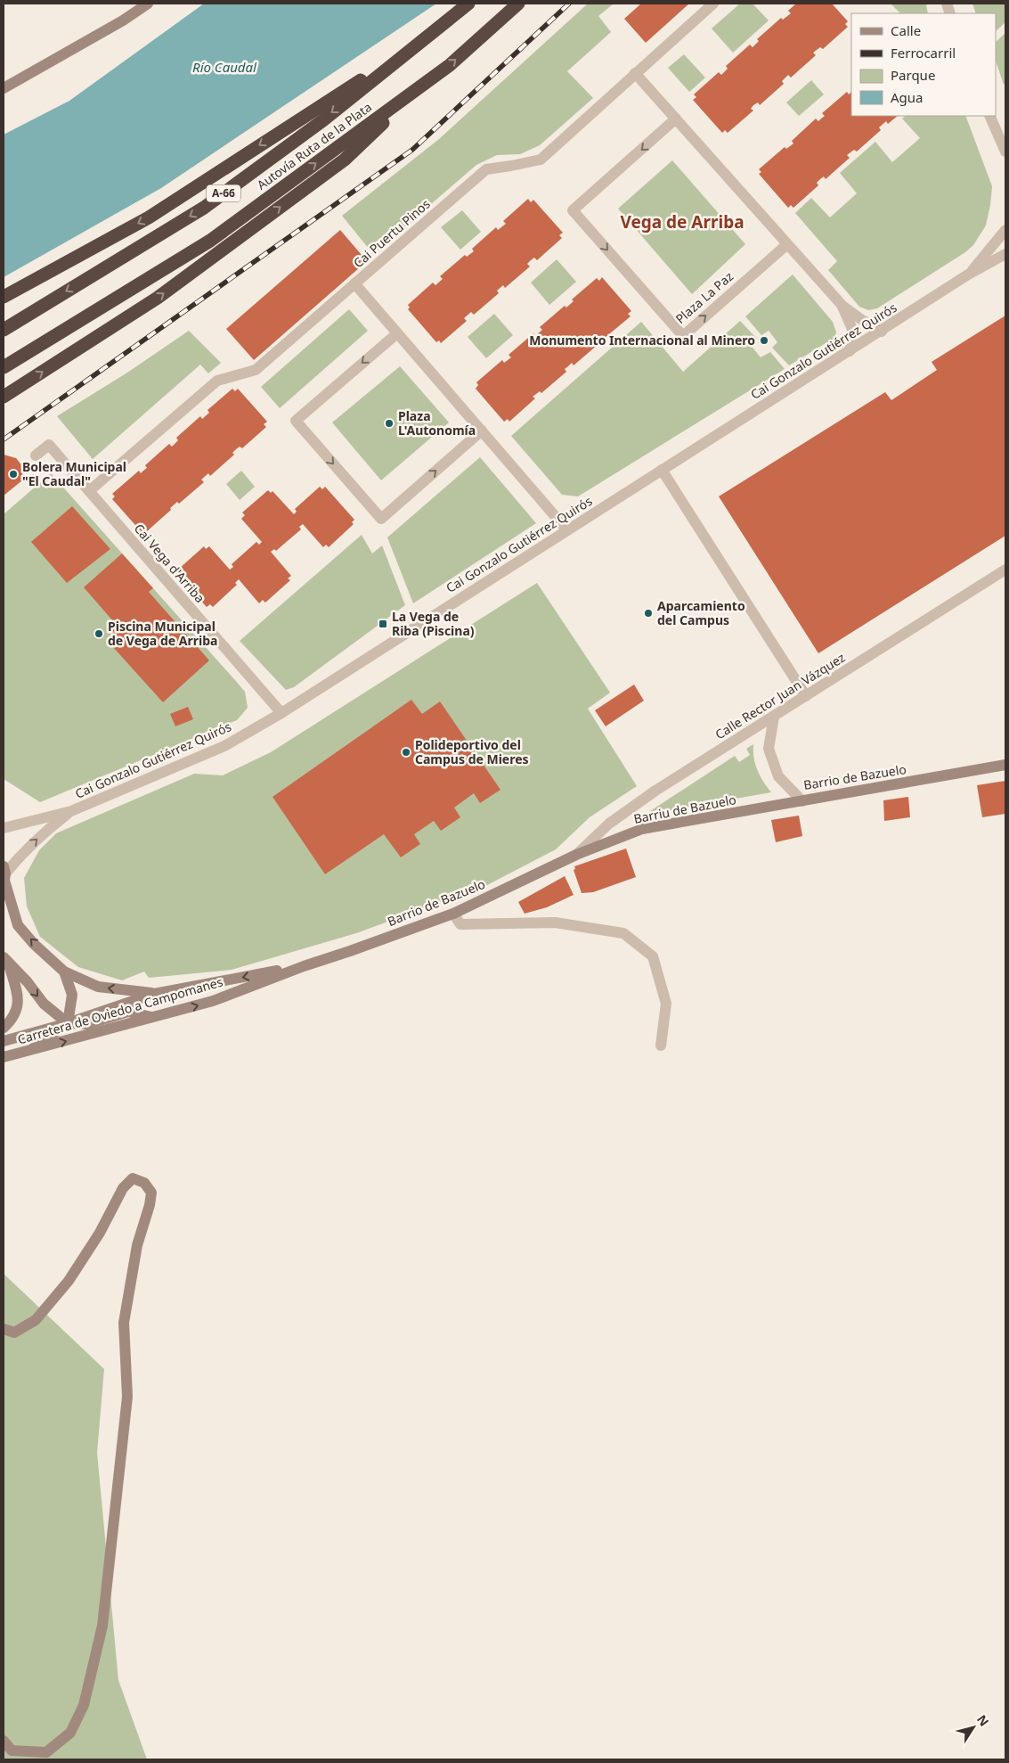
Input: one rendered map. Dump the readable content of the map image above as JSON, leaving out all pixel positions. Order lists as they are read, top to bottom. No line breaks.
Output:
{"streets":{"highway":["Autovía Ruta de la Plata","A-66"],"street":["Cai Puertu Pinos","Plaza La Paz","Cai Gonzalo Gutiérrez Quirós","Cai Vega d'Arriba","Calle Rector Juan Vázquez","Barrio de Bazuelo","Barriu de Bazuelo","Carretera de Oviedo a Campomanes"]},"crossings":[["Cai Puertu Pinos","Cai Vega d'Arriba"],["Cai Gonzalo Gutiérrez Quirós","Cai Vega d'Arriba"],["Calle Rector Juan Vázquez","Barrio de Bazuelo"],["Calle Rector Juan Vázquez","Barriu de Bazuelo"],["Barrio de Bazuelo","Barriu de Bazuelo"],["Barrio de Bazuelo","Carretera de Oviedo a Campomanes"]],"districts":["Vega de Arriba"],"water":["Río Caudal"],"places":{"other":["Monumento Internacional al Minero","Plaza L'Autonomía","Bolera Municipal \"El Caudal\"","Aparcamiento del Campus","Piscina Municipal de Vega de Arriba","Polideportivo del Campus de Mieres"],"transit":["La Vega de Riba (Piscina)"]},"legend":["Calle","Ferrocarril","Parque","Agua"],"north":"top right"}
